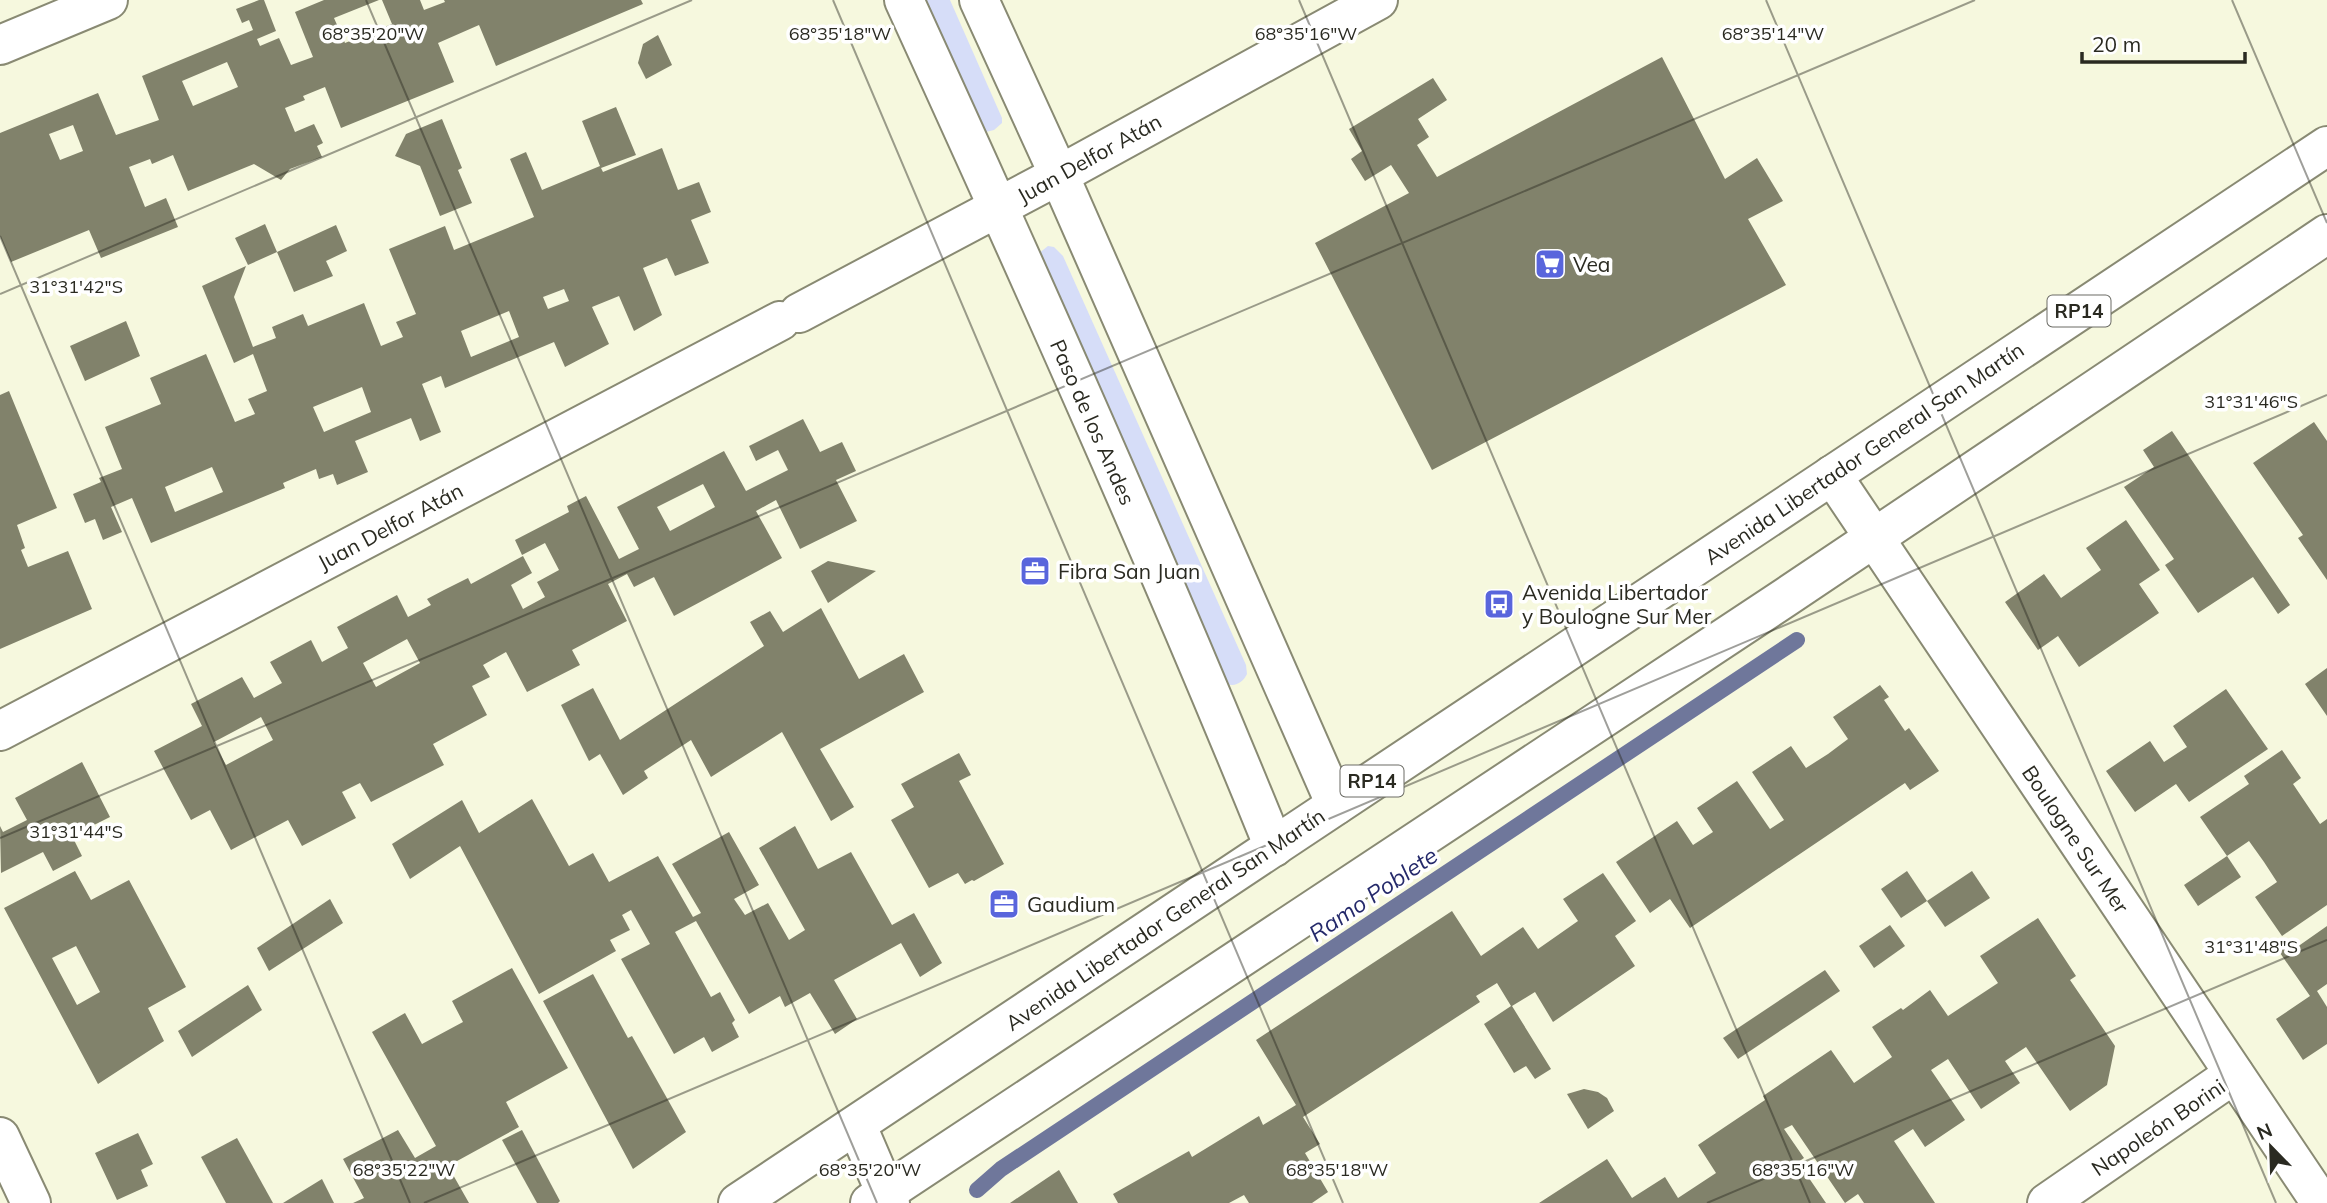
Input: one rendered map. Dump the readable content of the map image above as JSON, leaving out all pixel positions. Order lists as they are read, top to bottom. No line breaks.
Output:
{"streets":{"street":["Juan Delfor Atán","RP14","Paso de los Andes","Avenida Libertador General San Martín","Boulogne Sur Mer","Napoleón Borini"]},"crossings":[["Juan Delfor Atán","Paso de los Andes"],["Paso de los Andes","Avenida Libertador General San Martín"],["Avenida Libertador General San Martín","Boulogne Sur Mer"],["Boulogne Sur Mer","Napoleón Borini"]],"water":["Ramo Poblete"],"places":{"supermarket":["Vea"],"office":["Fibra San Juan","Gaudium"],"bus stop":["Avenida Libertador y Boulogne Sur Mer"]},"scale_bar":"20 m","north":"top left","coordinates":["68°35'20\"W","68°35'18\"W","68°35'16\"W","68°35'14\"W","31°31'42\"S","31°31'46\"S","31°31'44\"S","31°31'48\"S","68°35'22\"W"]}
